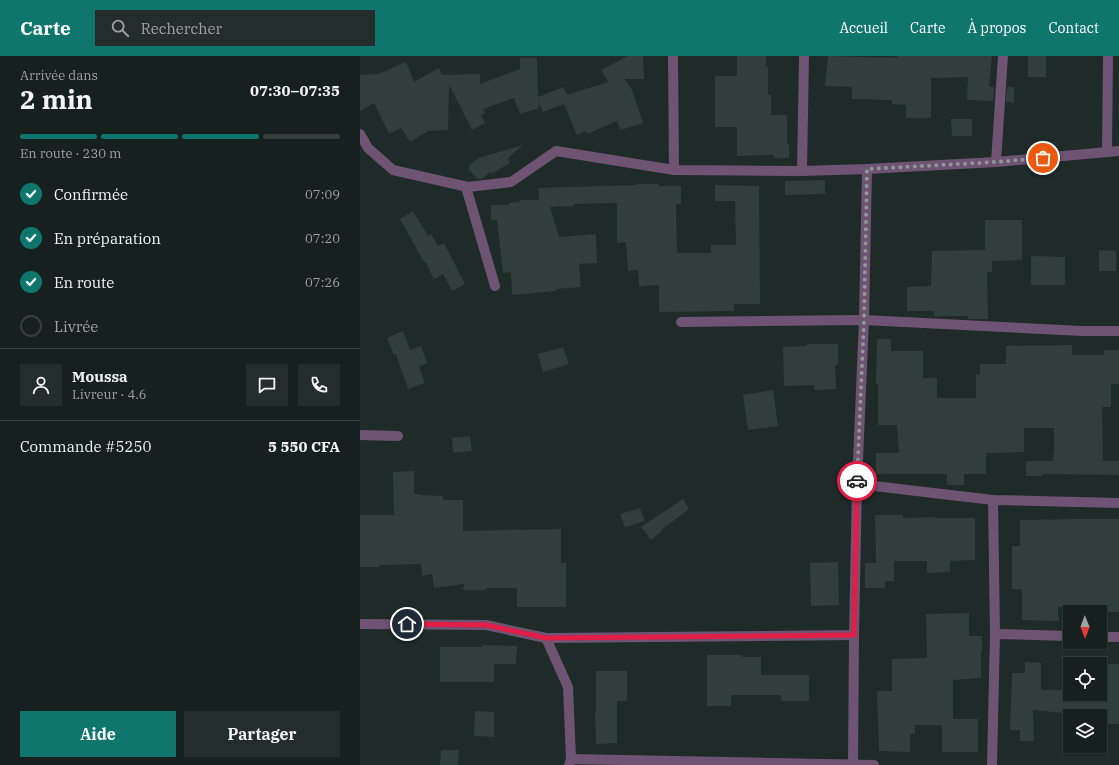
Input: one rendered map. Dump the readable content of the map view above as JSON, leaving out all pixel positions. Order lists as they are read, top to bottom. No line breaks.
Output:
{"north":"bottom","page":{"header":"Carte","search":"Rechercher","nav":["Accueil","Carte","À propos","Contact"],"heading":["2 min","Arrivée dans","07:30–07:35"],"panel":["Moussa","Livreur · 4.6","Commande #5250","5 550 CFA"],"bar":"En route · 230 m","list":[["Confirmée","07:09"],["En préparation","07:20"],["En route","07:26"],"Livrée"],"buttons":["Aide","Partager"]}}
